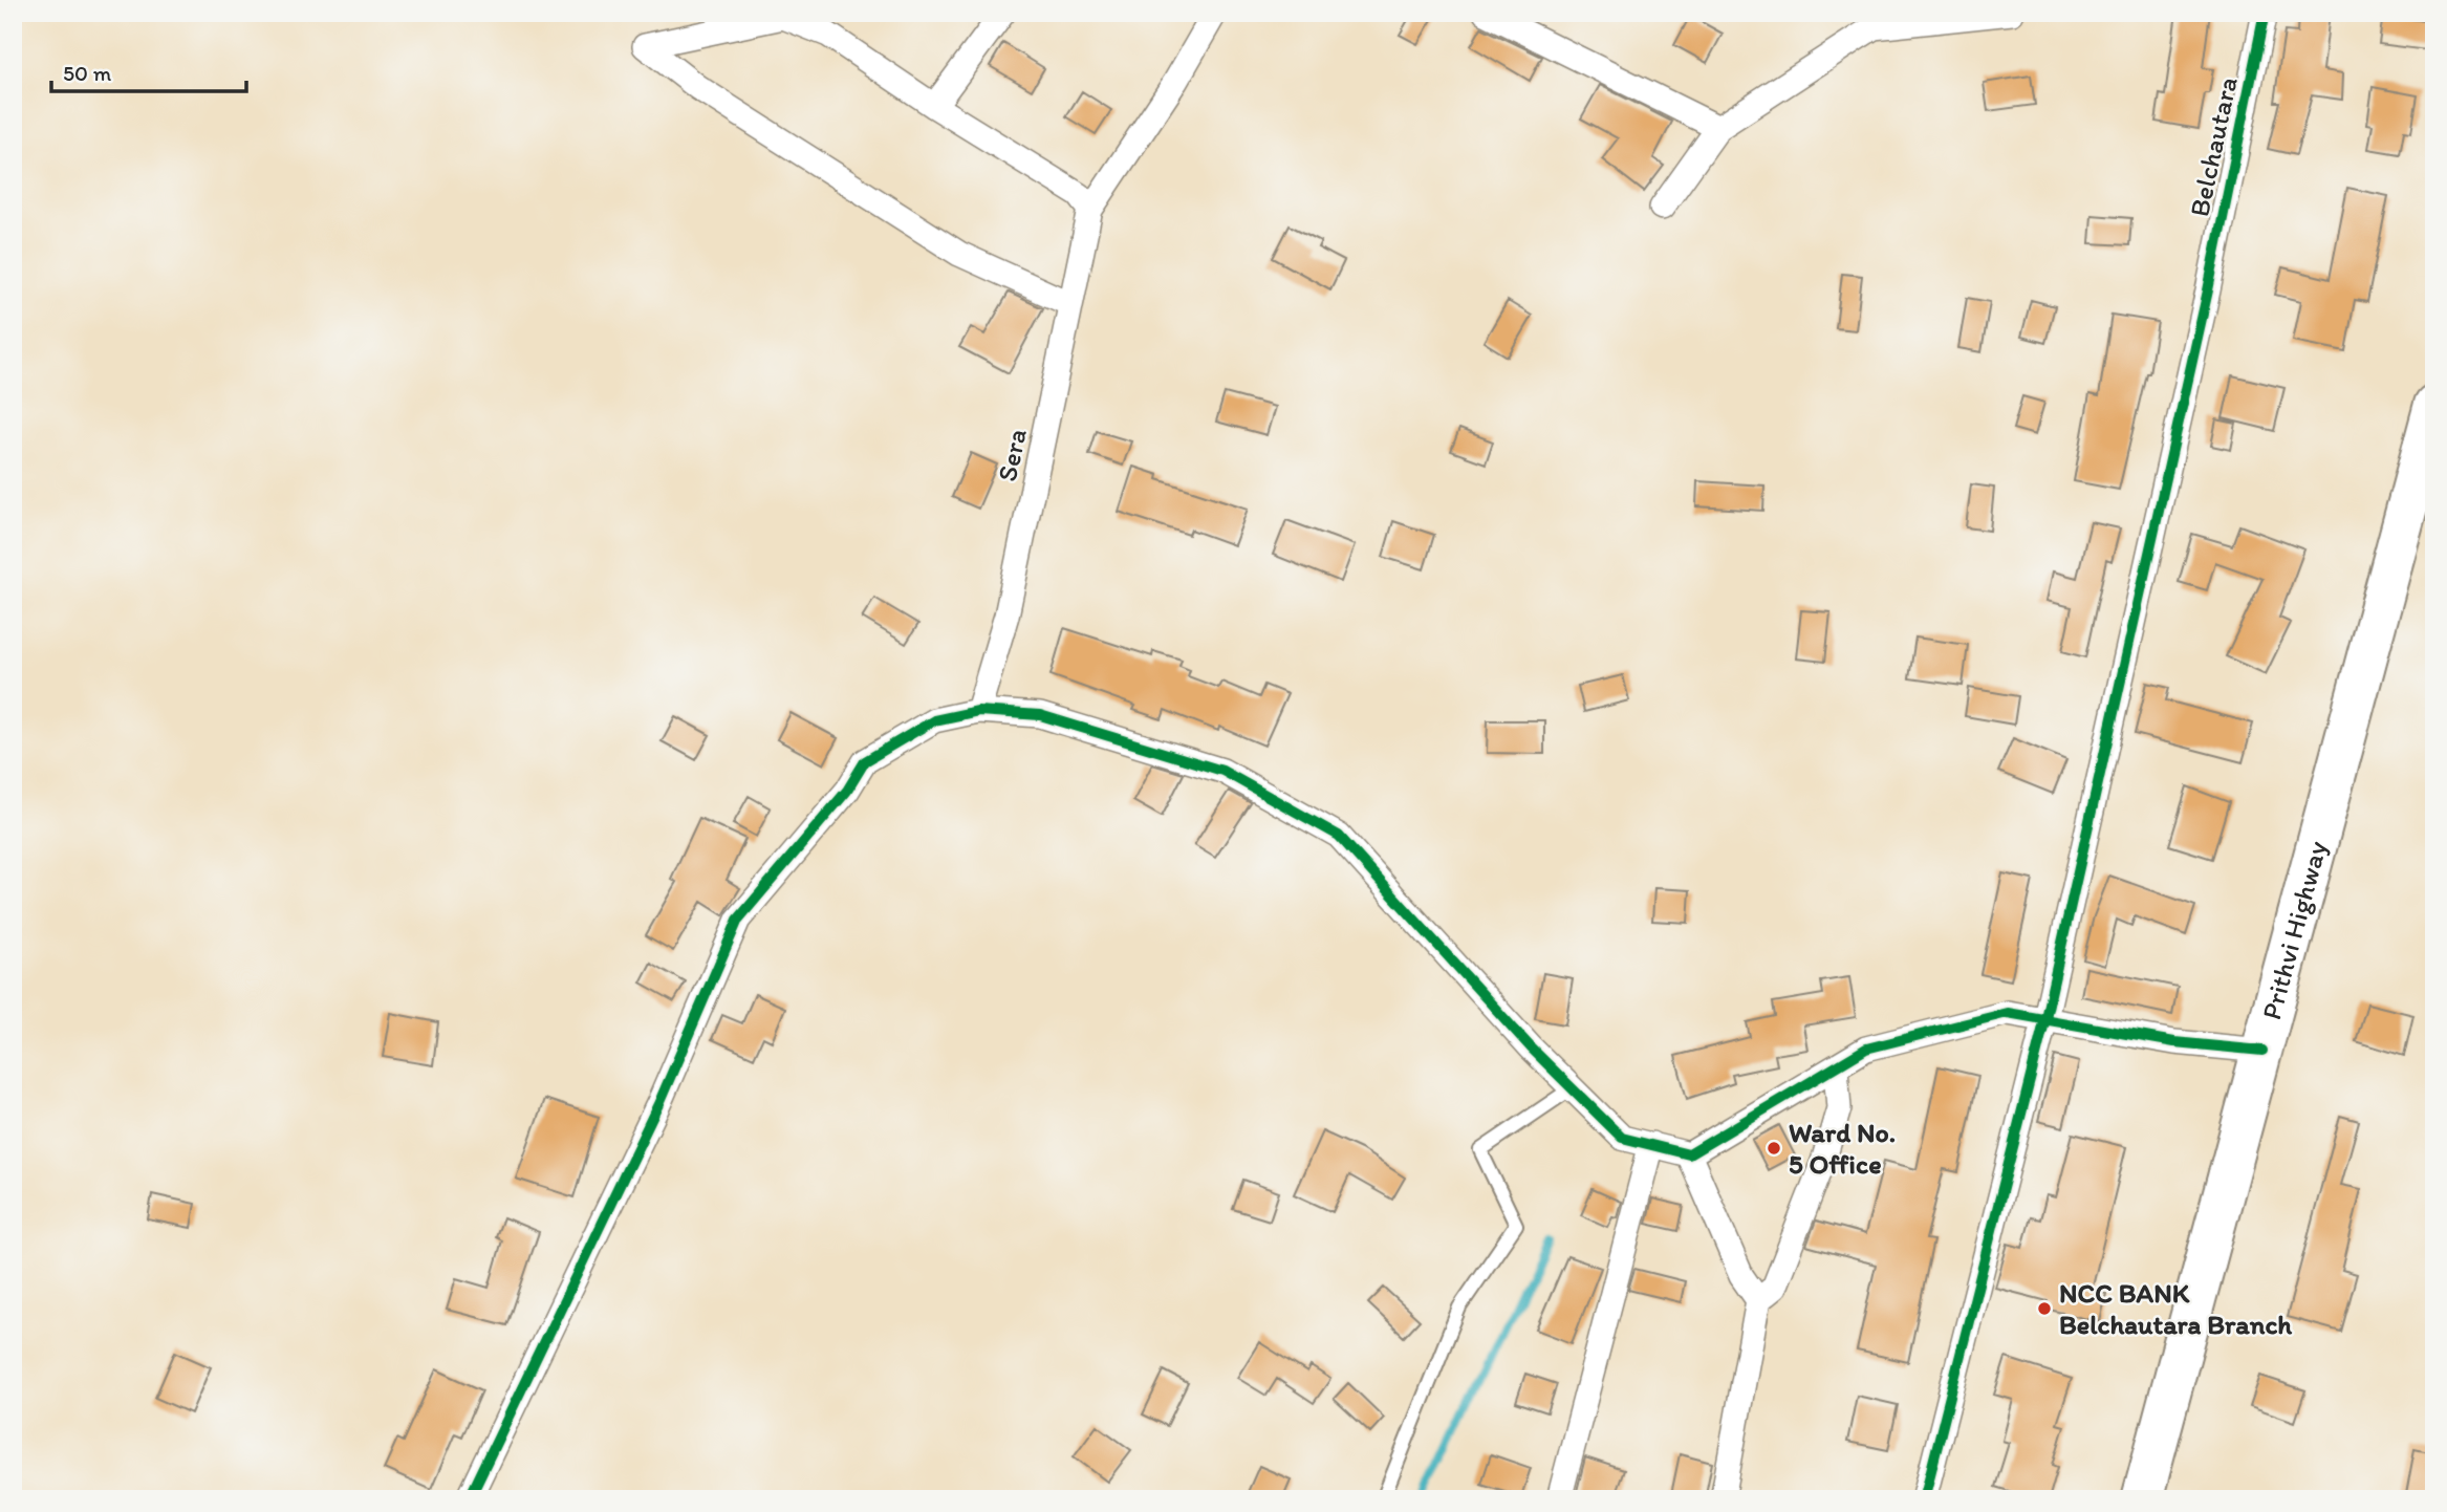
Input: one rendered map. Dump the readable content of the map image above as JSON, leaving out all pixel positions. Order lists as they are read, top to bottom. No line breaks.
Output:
{"streets":{"highway":["Prithvi Highway"],"street":["Belchautara","Sera"]},"places":["Ward No. 5 Office","NCC BANK Belchautara Branch"],"scale_bar":"50 m"}
